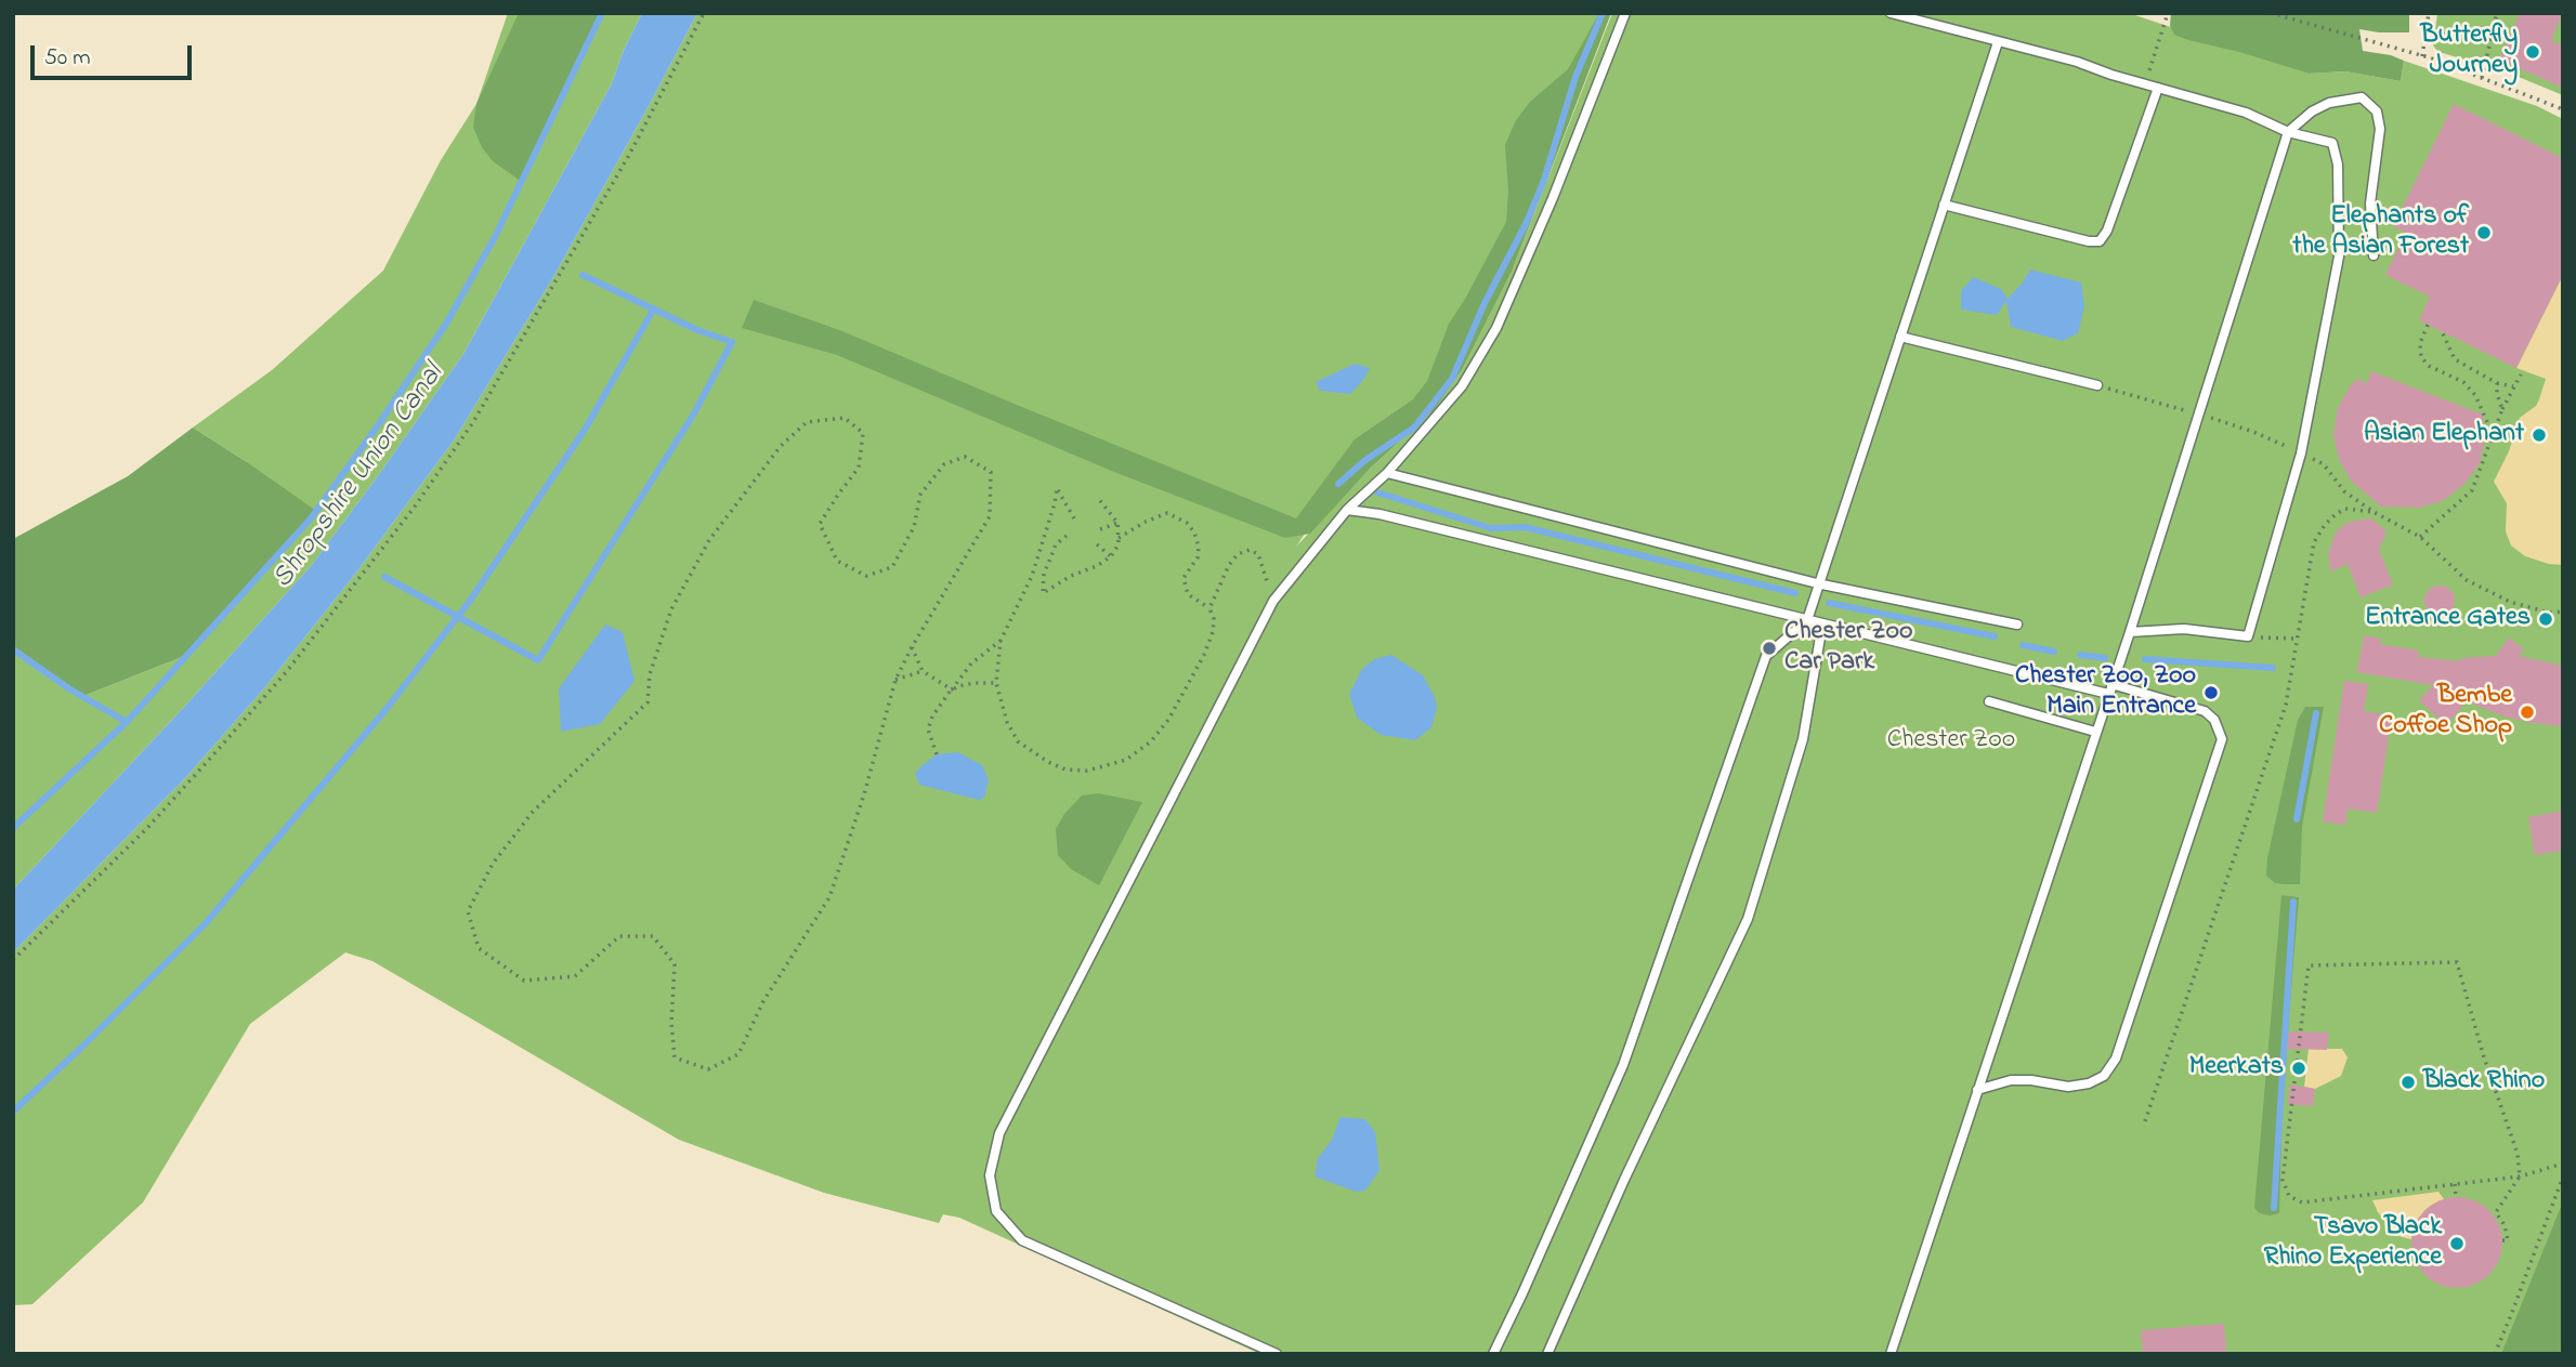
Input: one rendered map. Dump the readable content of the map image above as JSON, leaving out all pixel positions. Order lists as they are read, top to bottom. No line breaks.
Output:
{"water":["Shropshire Union Canal"],"parks":["Chester Zoo"],"places":["Butterfly Journey","Elephants of the Asian Forest","Asian Elephant","Entrance Gates","Chester Zoo Car Park","Chester Zoo, Zoo Main Entrance","Bembe Coffoe Shop","Meerkats","Black Rhino","Tsavo Black Rhino Experience"],"scale_bar":"50 m"}
